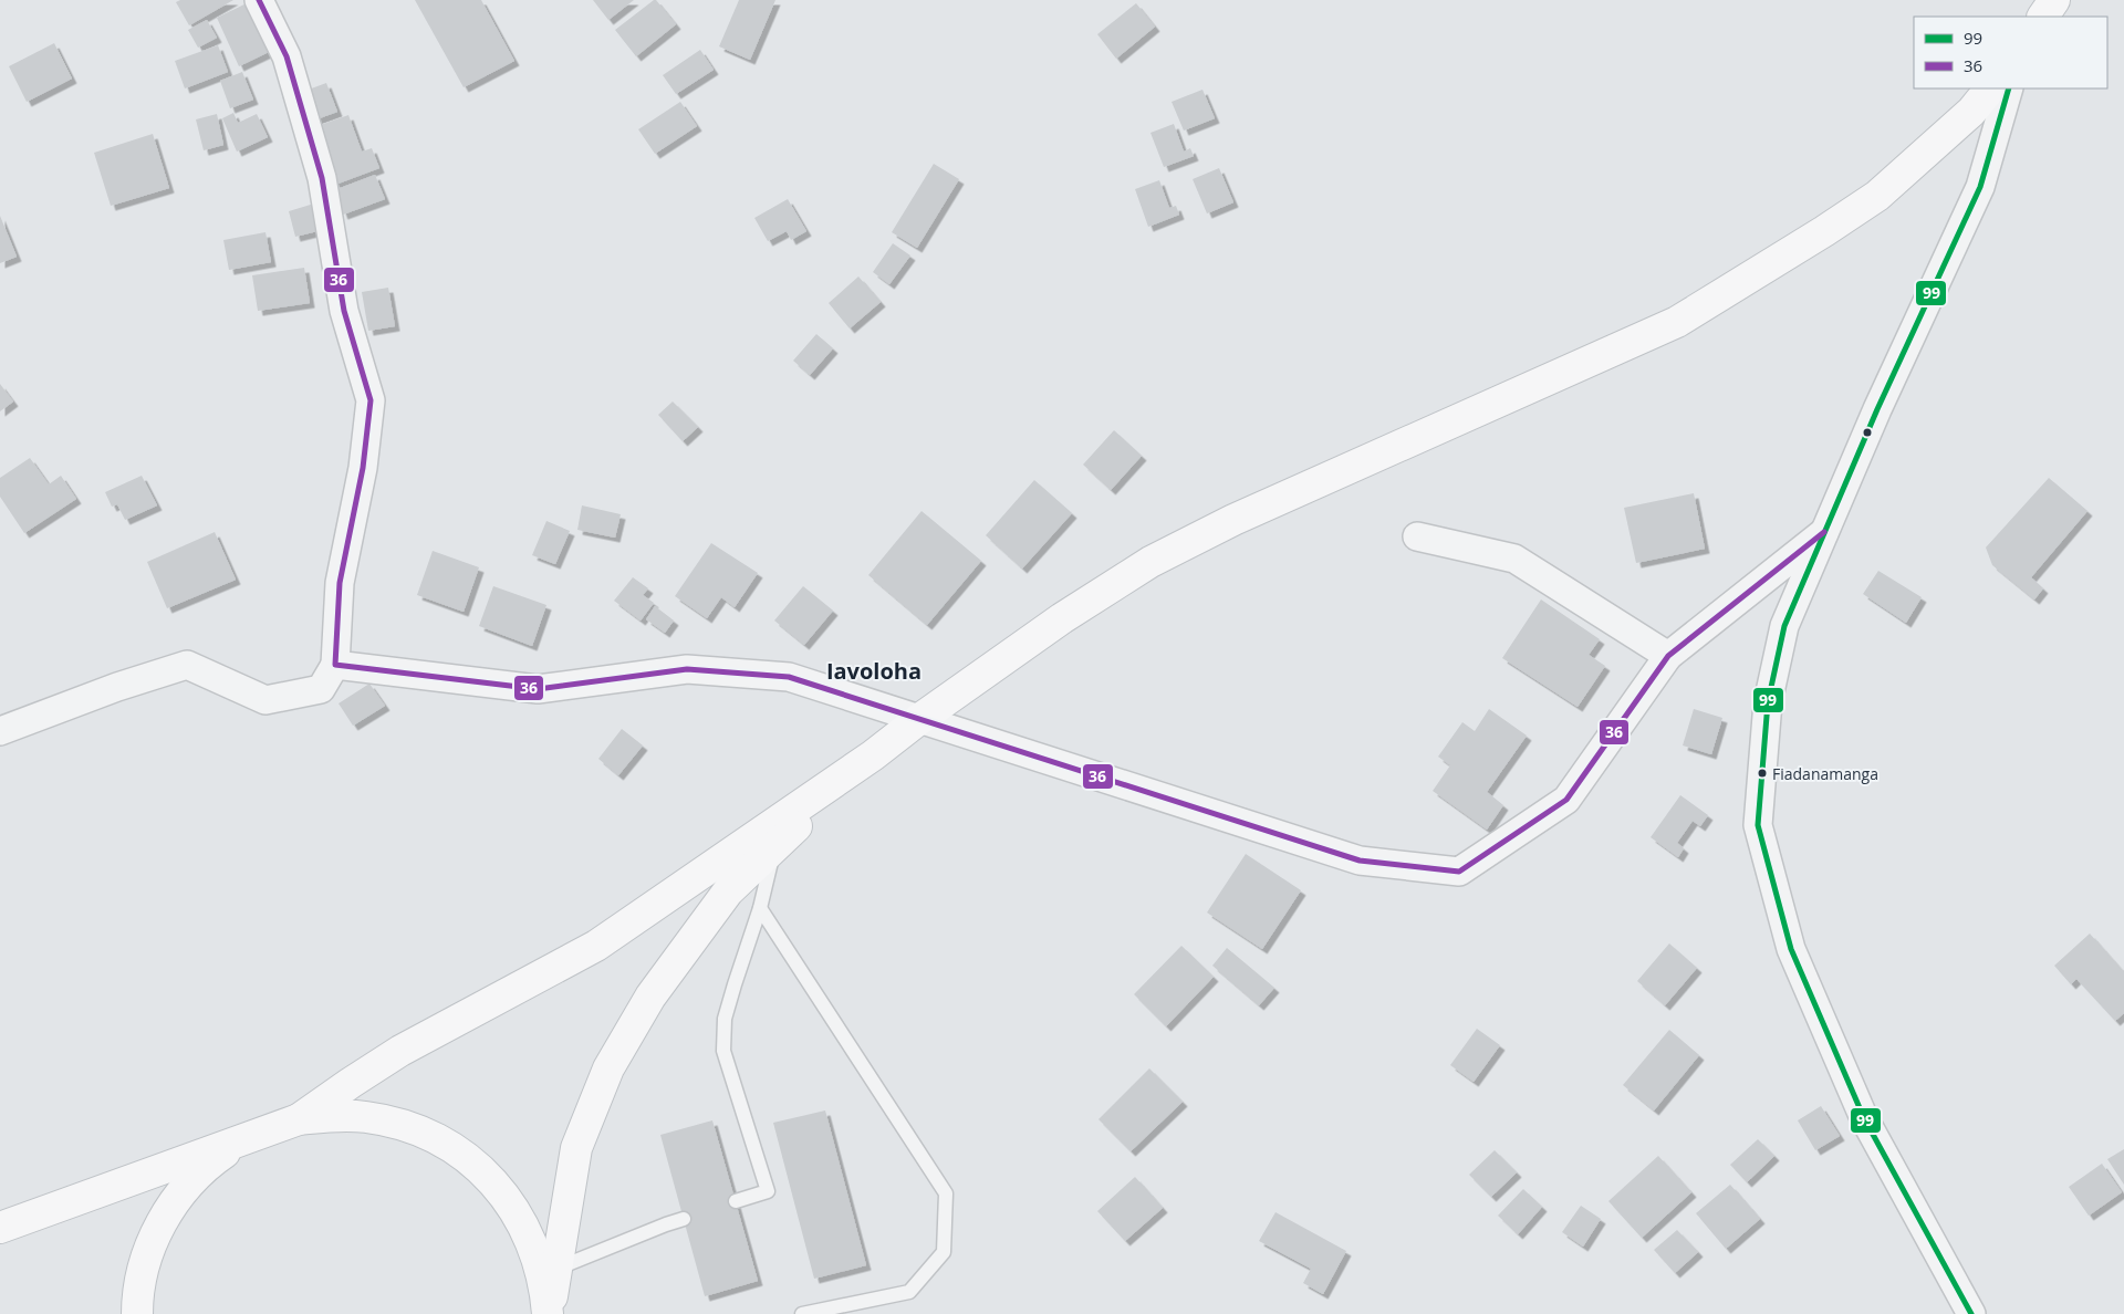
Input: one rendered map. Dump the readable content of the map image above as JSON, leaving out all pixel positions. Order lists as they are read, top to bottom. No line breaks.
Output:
{"districts":["Iavoloha"],"places":["Fiadanamanga"],"lines":["transit line 36","transit line 99"],"legend":["99","36"]}
